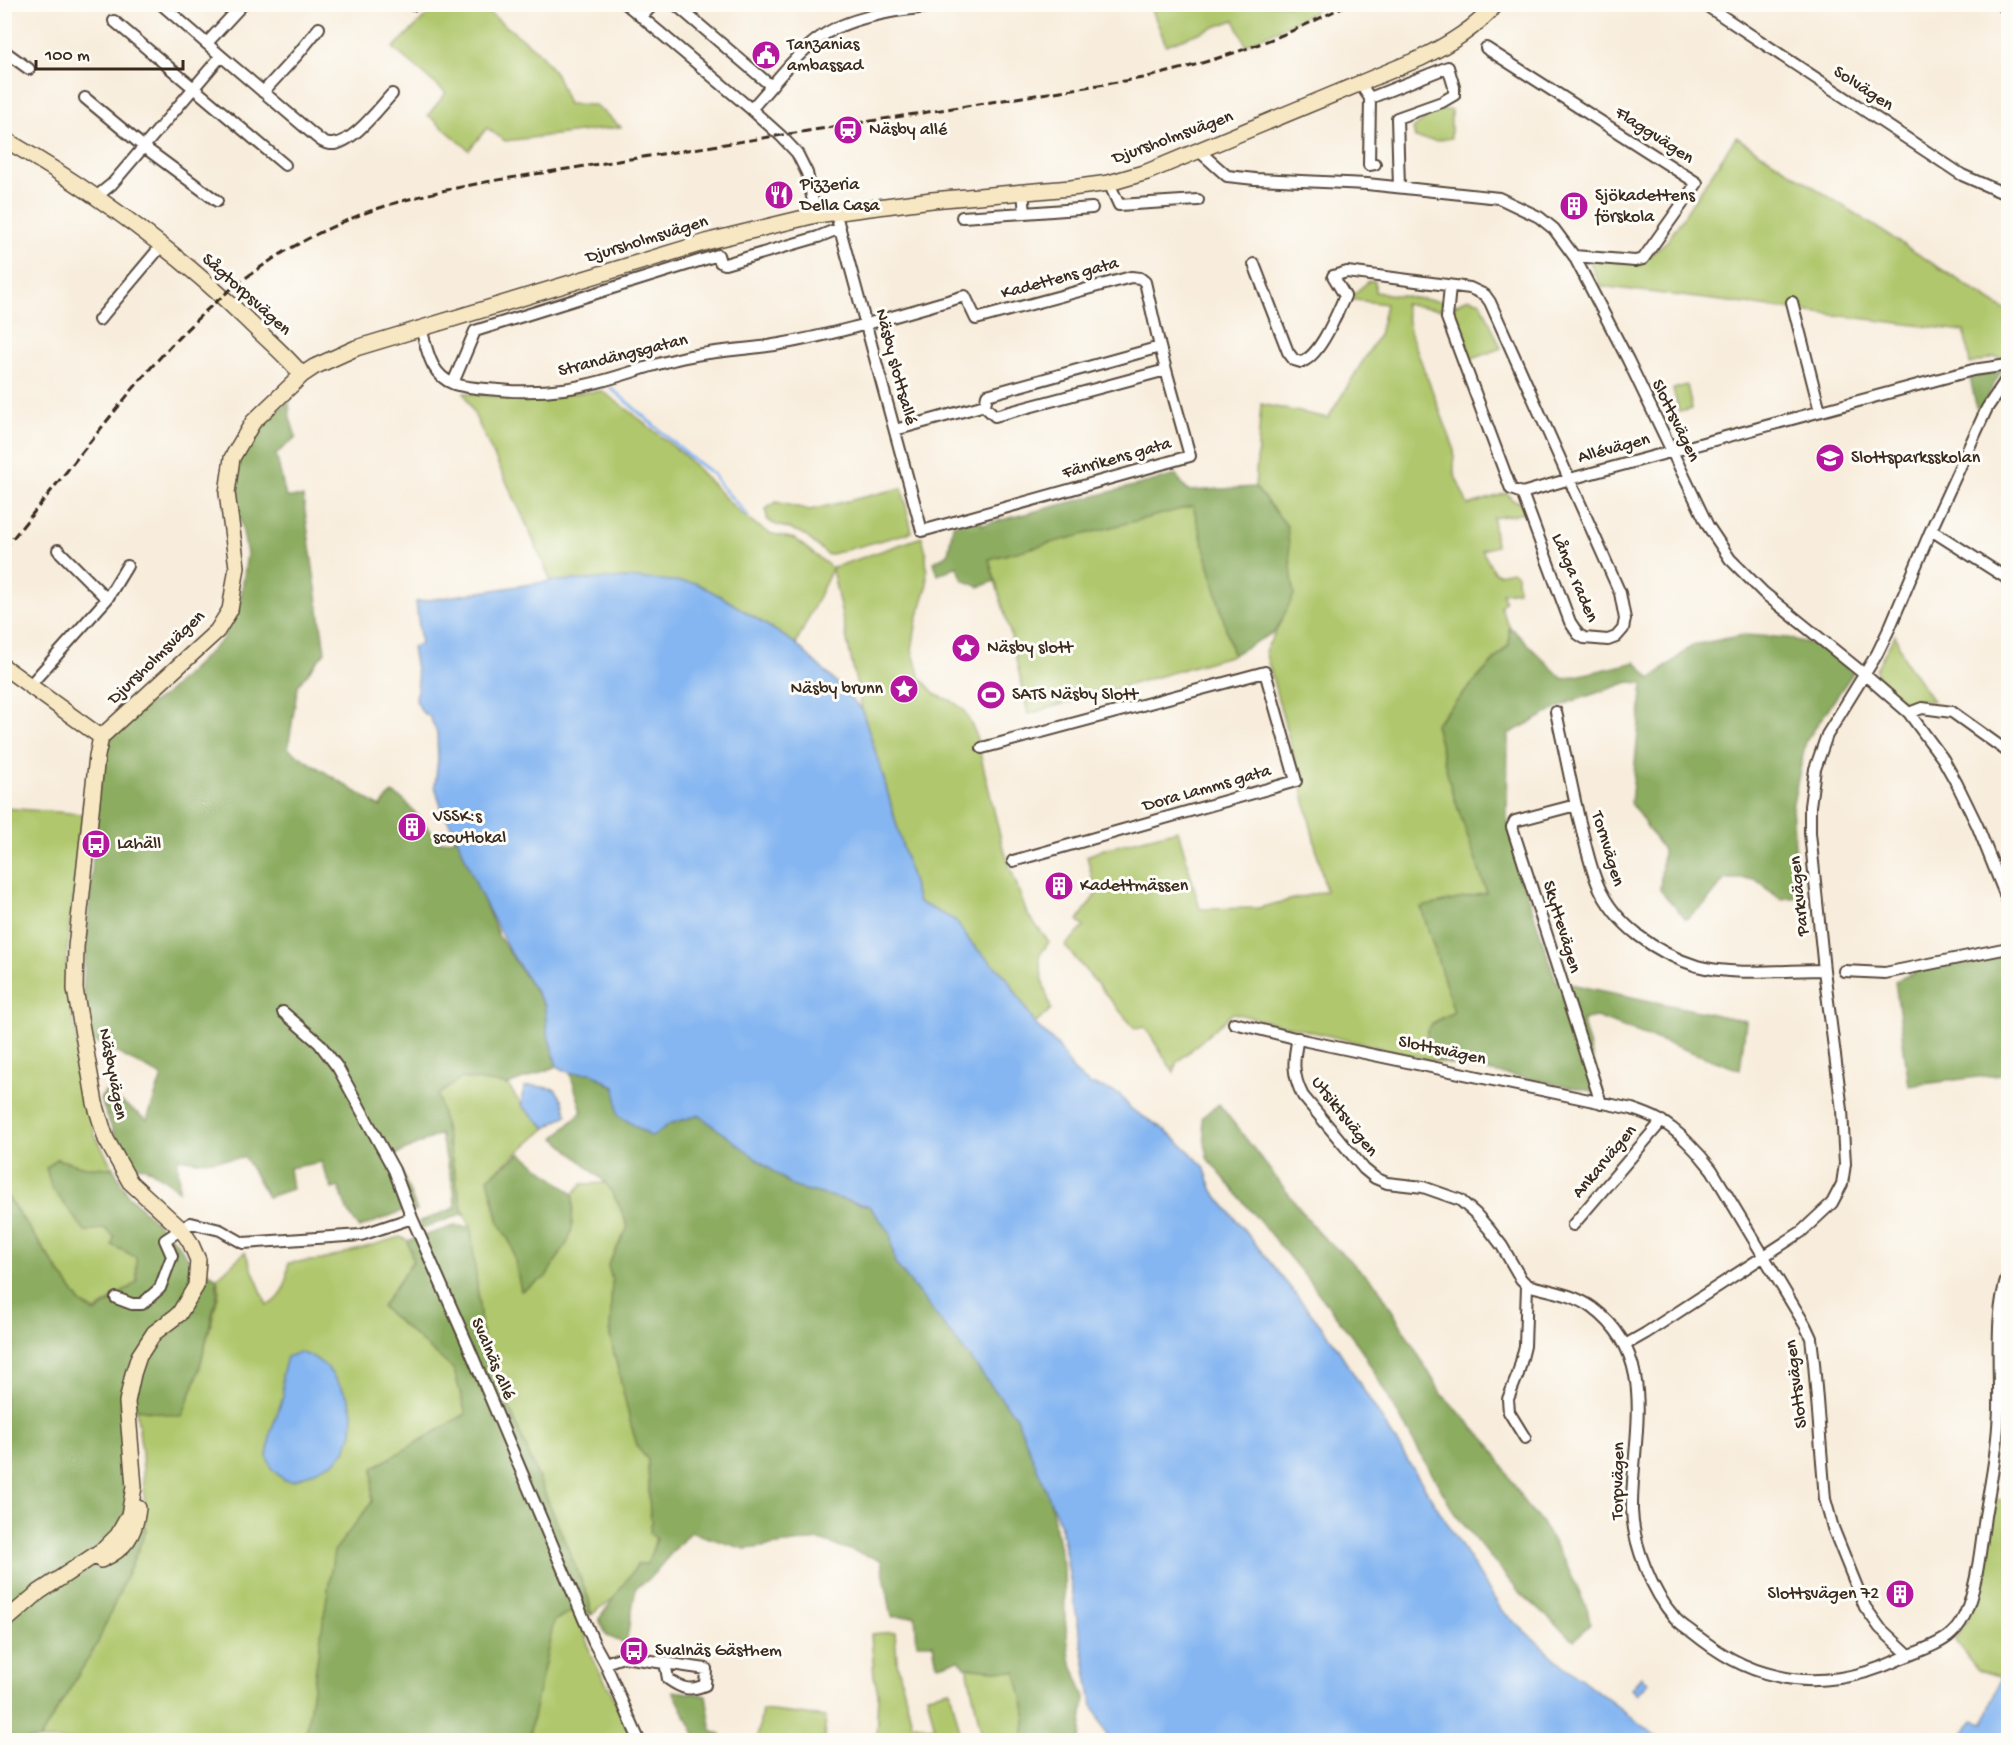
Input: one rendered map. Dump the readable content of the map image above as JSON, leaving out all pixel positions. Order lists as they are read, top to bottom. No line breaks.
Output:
{"streets":{"street":["Solvägen","Flaggvägen","Djursholmsvägen","Kadettens gata","Sågtorpsvägen","Strandängsgatan","Näsby slottsallé","Slottsvägen","Allévägen","Fänrikens gata","Långa raden","Dora Lamms gata","Tornvägen","Parkvägen","Skyttevägen","Näsbyvägen","Utsiktsvägen","Ankarvägen","Svalnäs allé","Torpvägen"]},"crossings":[["Flaggvägen","Slottsvägen"],["Djursholmsvägen","Sågtorpsvägen"],["Djursholmsvägen","Näsby slottsallé"],["Djursholmsvägen","Slottsvägen"],["Djursholmsvägen","Näsbyvägen"],["Kadettens gata","Strandängsgatan"],["Kadettens gata","Näsby slottsallé"],["Strandängsgatan","Näsby slottsallé"],["Näsby slottsallé","Fänrikens gata"],["Slottsvägen","Allévägen"],["Slottsvägen","Parkvägen"],["Slottsvägen","Skyttevägen"],["Slottsvägen","Utsiktsvägen"],["Slottsvägen","Ankarvägen"],["Slottsvägen","Torpvägen"],["Allévägen","Långa raden"],["Tornvägen","Parkvägen"],["Tornvägen","Skyttevägen"],["Parkvägen","Torpvägen"],["Utsiktsvägen","Torpvägen"]],"places":{"public building":["Tanzanias ambassad"],"station":["Näsby allé"],"restaurant":["Pizzeria Della Casa"],"building":["Sjökadettens förskola","VSSK:s scoutlokal","Kadettmässen","Slottsvägen 72"],"school or university":["Slottsparksskolan"],"place":["Näsby slott","Näsby brunn"],"sports":["SATS Näsby Slott"],"bus stop":["Lahäll","Svalnäs Gästhem"]},"scale_bar":"100 m"}
